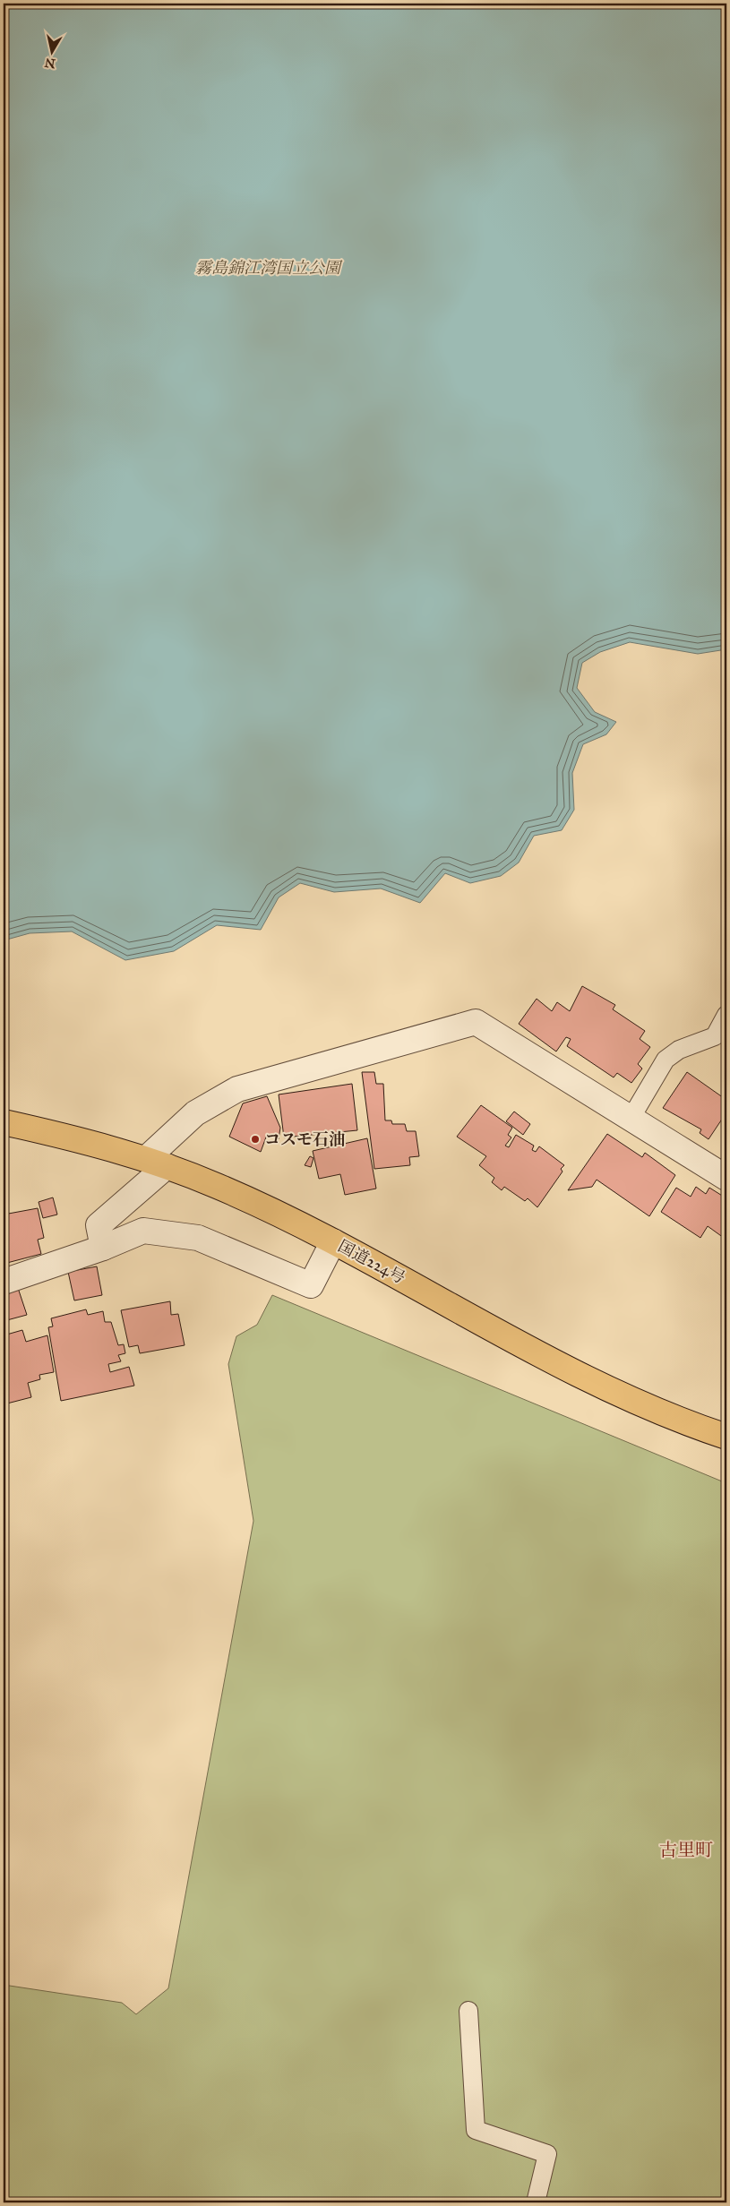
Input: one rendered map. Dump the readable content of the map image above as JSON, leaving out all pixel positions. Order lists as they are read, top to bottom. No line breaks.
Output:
{"streets":{"highway":["国道224号"]},"districts":["古里町"],"parks":["霧島錦江湾国立公園"],"places":["コスモ石油"],"north":"bottom"}
